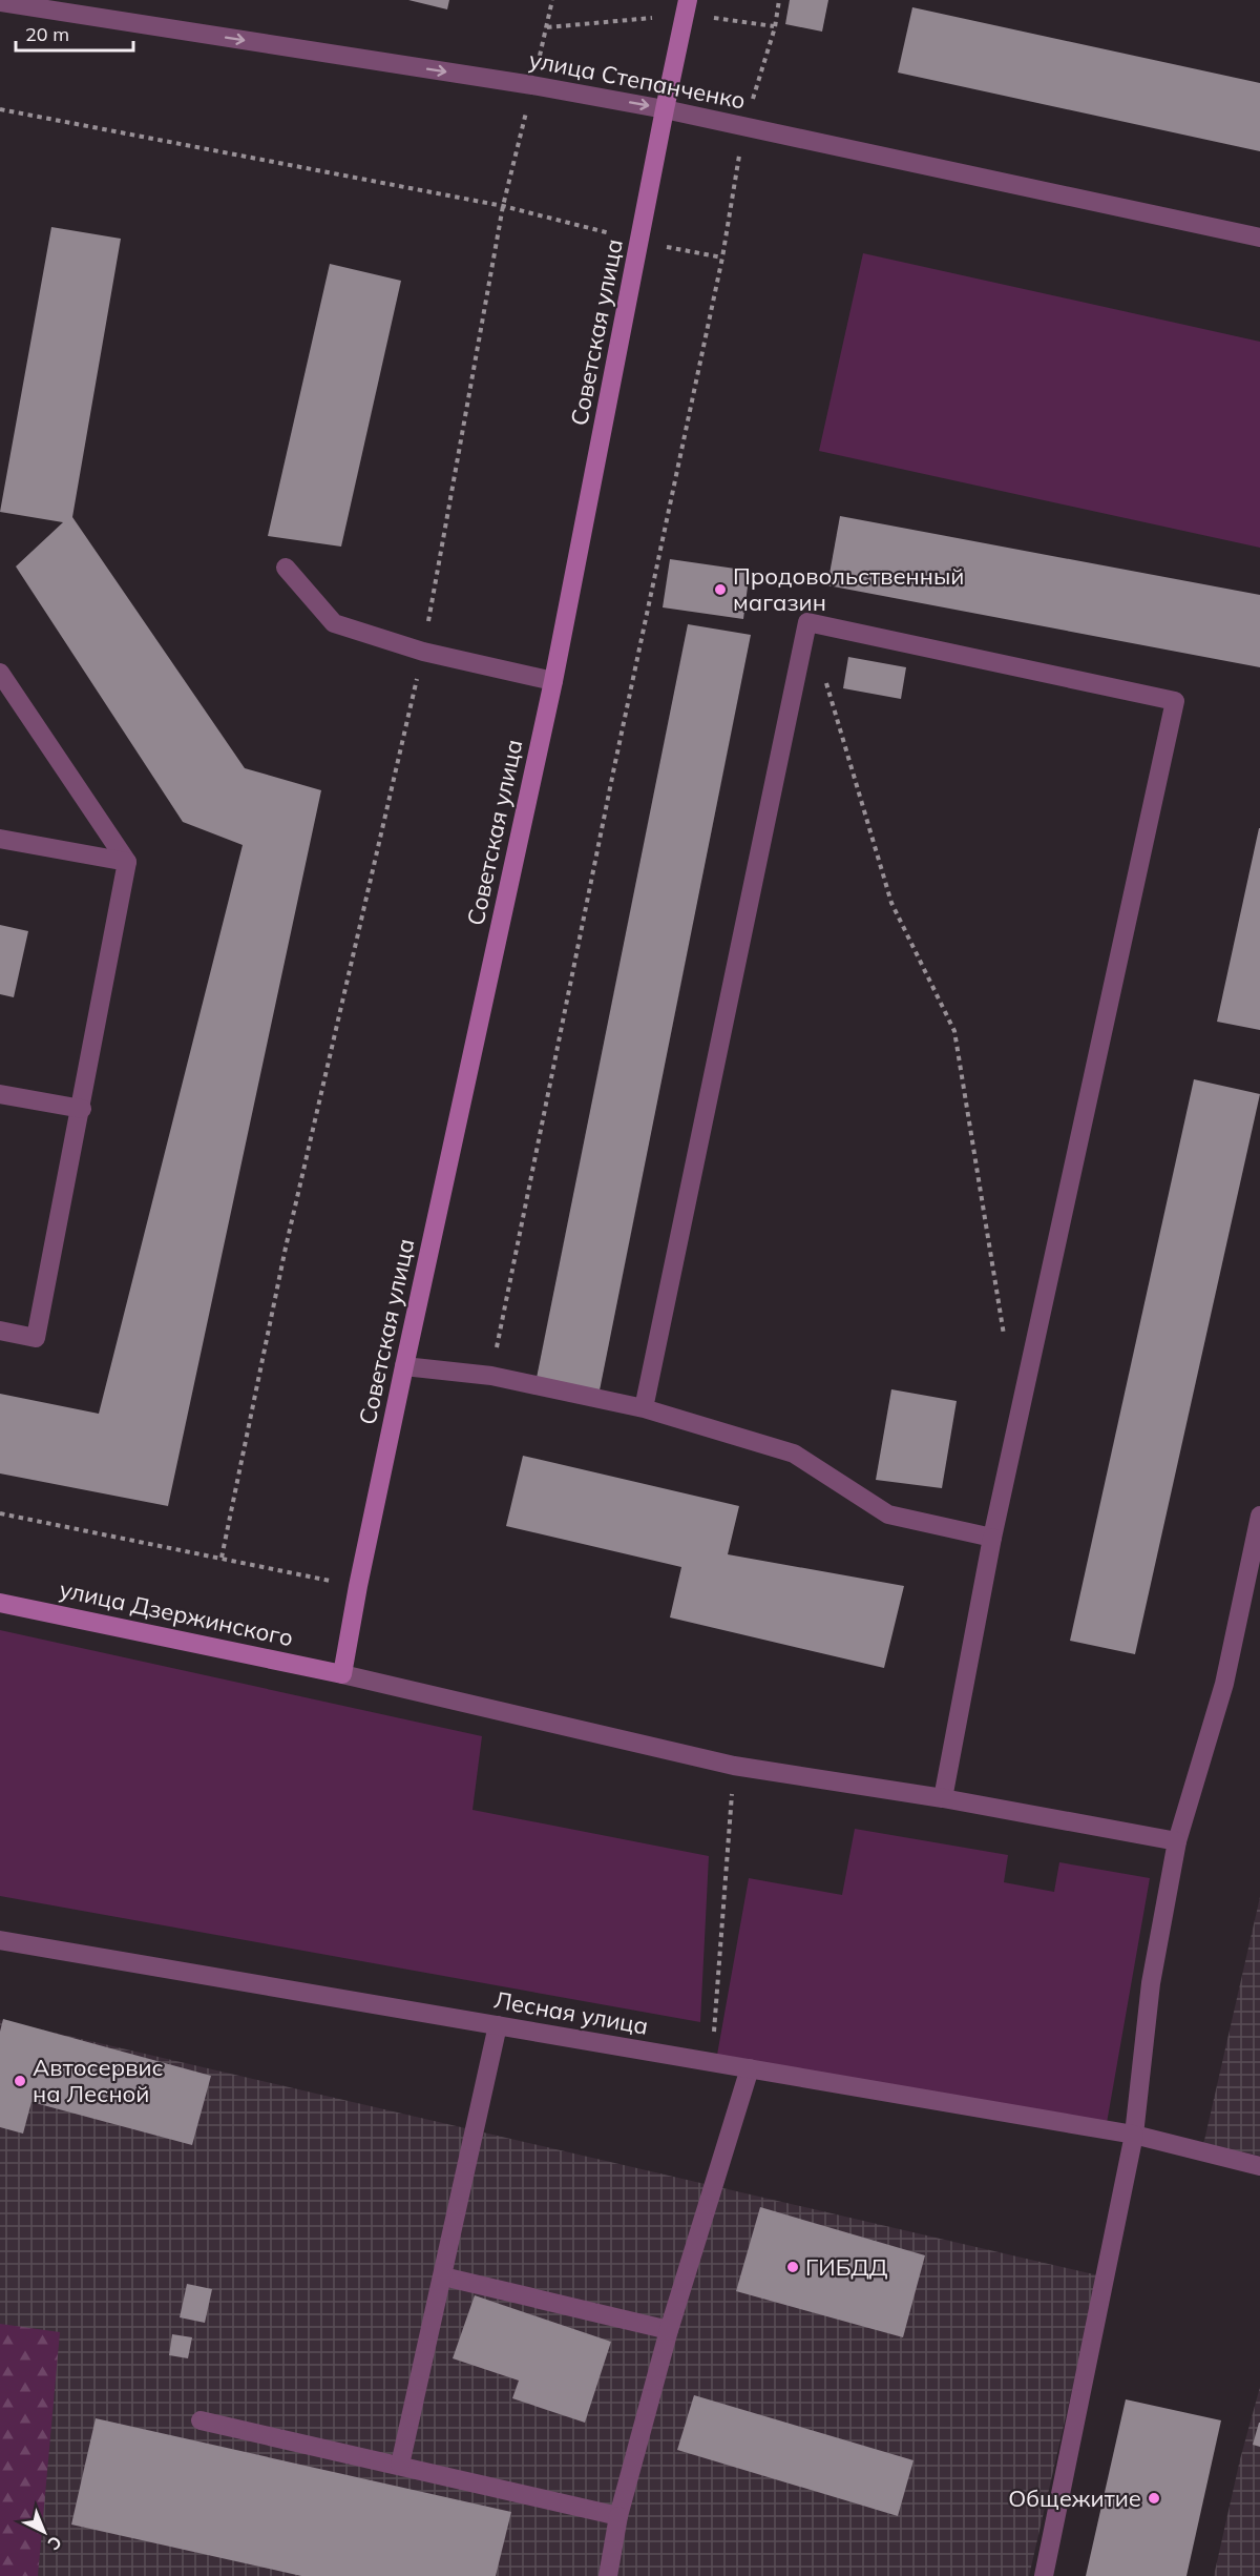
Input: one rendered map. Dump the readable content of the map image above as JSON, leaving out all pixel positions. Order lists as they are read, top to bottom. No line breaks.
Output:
{"streets":{"street":["улица Степанченко","Советская улица","улица Дзержинского","Лесная улица"]},"crossings":[["улица Степанченко","Советская улица"],["Советская улица","улица Дзержинского"]],"one_way":["улица Степанченко"],"places":["Продовольственный магазин","Автосервис на Лесной","ГИБДД","Общежитие"],"scale_bar":"20 m","north":"bottom right"}
